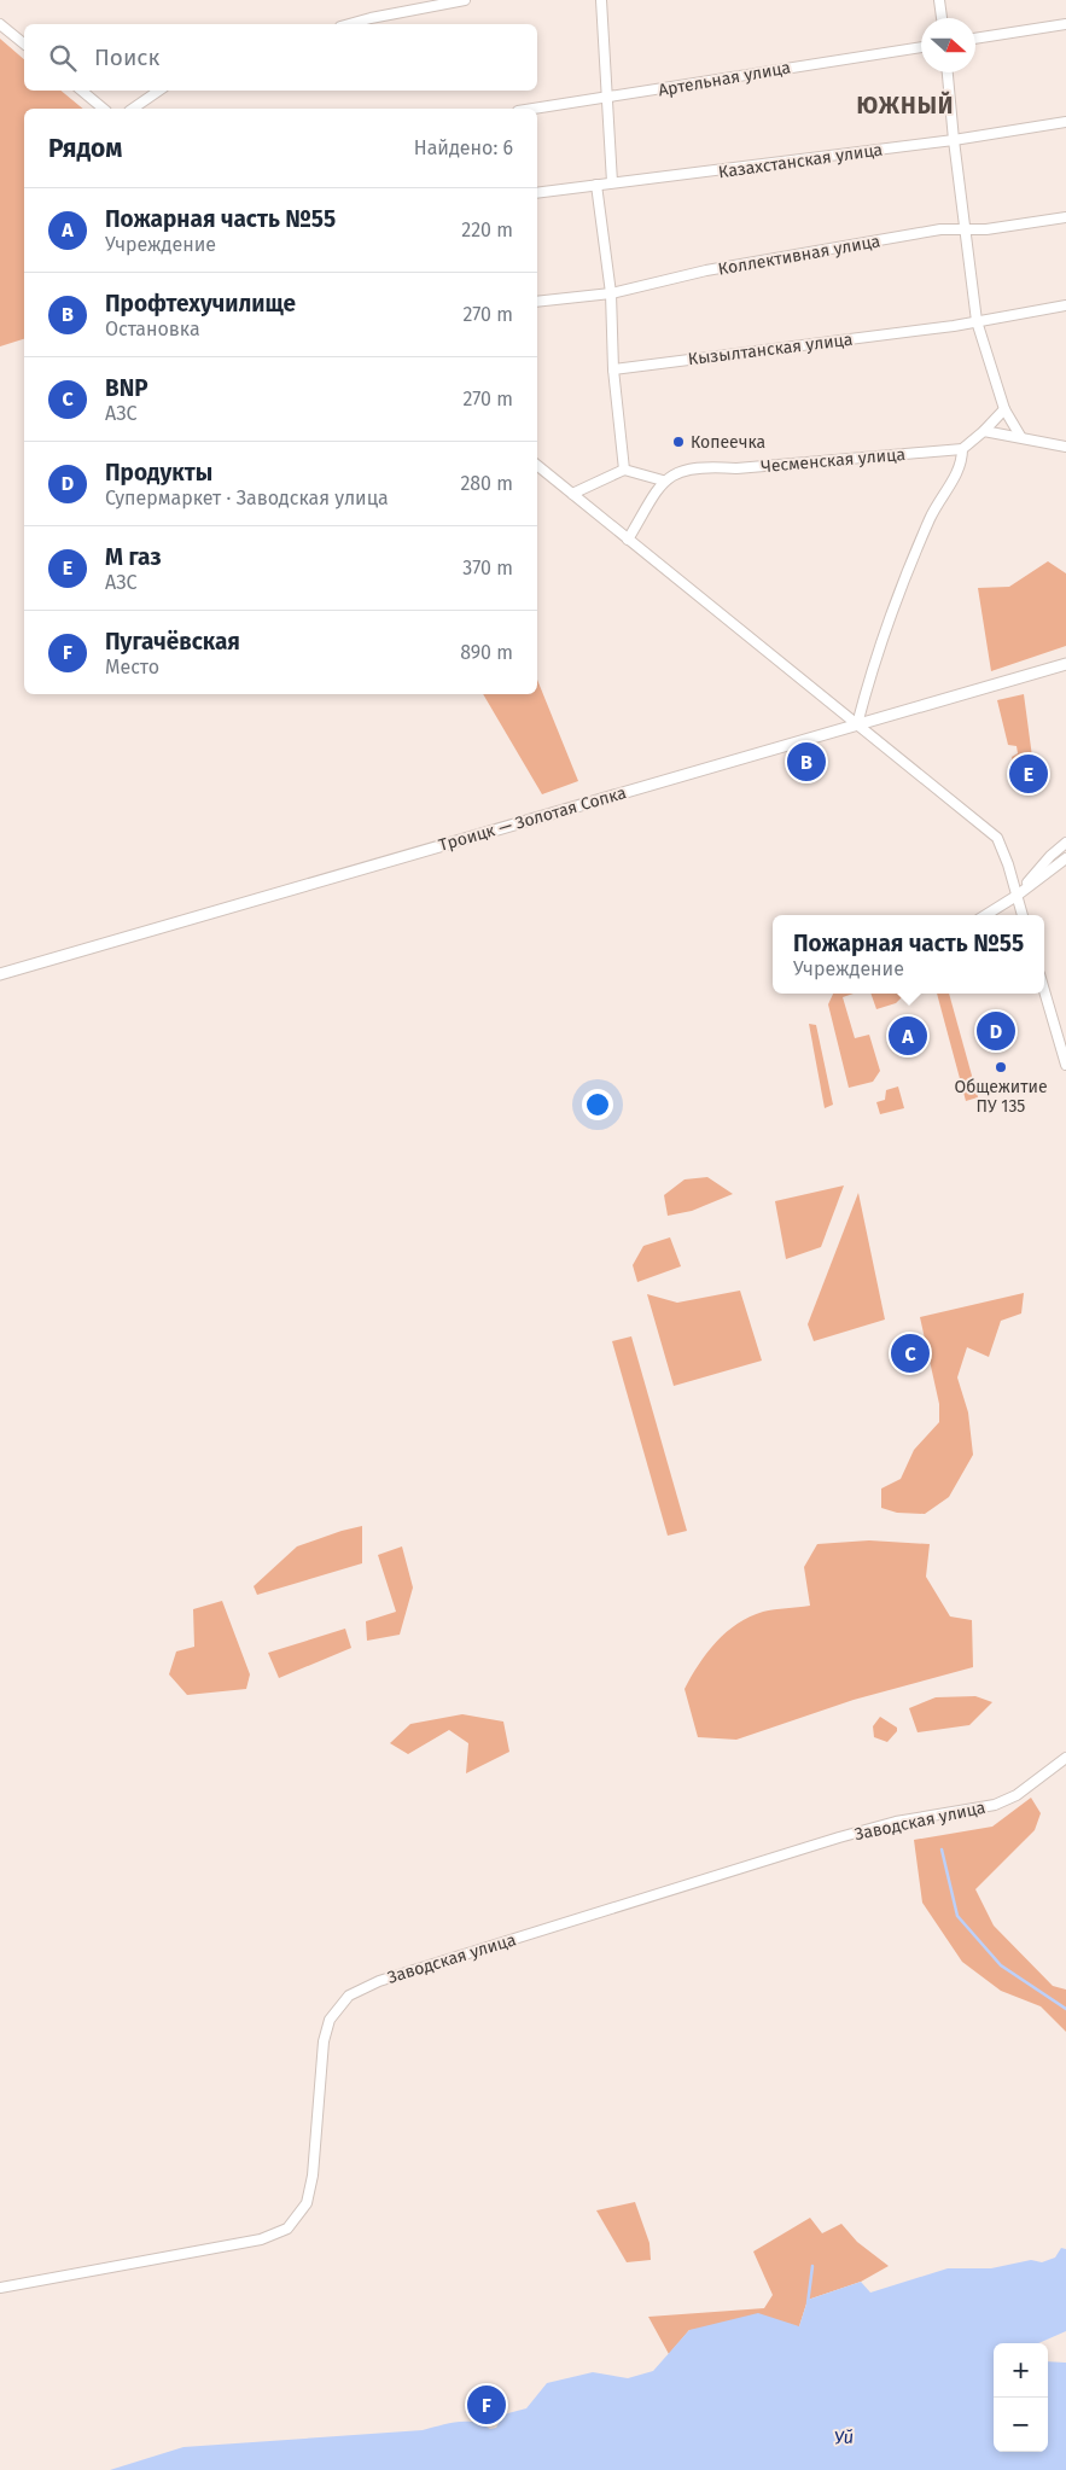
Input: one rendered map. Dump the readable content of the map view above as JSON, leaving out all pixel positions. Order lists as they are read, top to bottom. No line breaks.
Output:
{"streets":{"street":["Артельная улица","Казахстанская улица","Коллективная улица","Кызылтанская улица","Чесменская улица","Троицк — Золотая Сопка","Заводская улица"]},"districts":["ЮЖНЫЙ"],"water":["Уй"],"places":["Копеечка","Общежитие ПУ 135"],"north":"right","page":{"search":"Поиск","heading":["Рядом","Найдено: 6"],"list":[{"mark":"A","name":"Пожарная часть №55","note":"Учреждение","value":"220 m"},{"mark":"B","name":"Профтехучилище","note":"Остановка","value":"270 m"},{"mark":"C","name":"BNP","note":"АЗС","value":"270 m"},{"mark":"D","name":"Продукты","note":"Супермаркет · Заводская улица","value":"280 m"},{"mark":"E","name":"М газ","note":"АЗС","value":"370 m"},{"mark":"F","name":"Пугачёвская","note":"Место","value":"890 m"}],"pins":["B","E","D","A","C","F"],"popup":["Пожарная часть №55","Учреждение"],"map_buttons":["+","−"]}}
